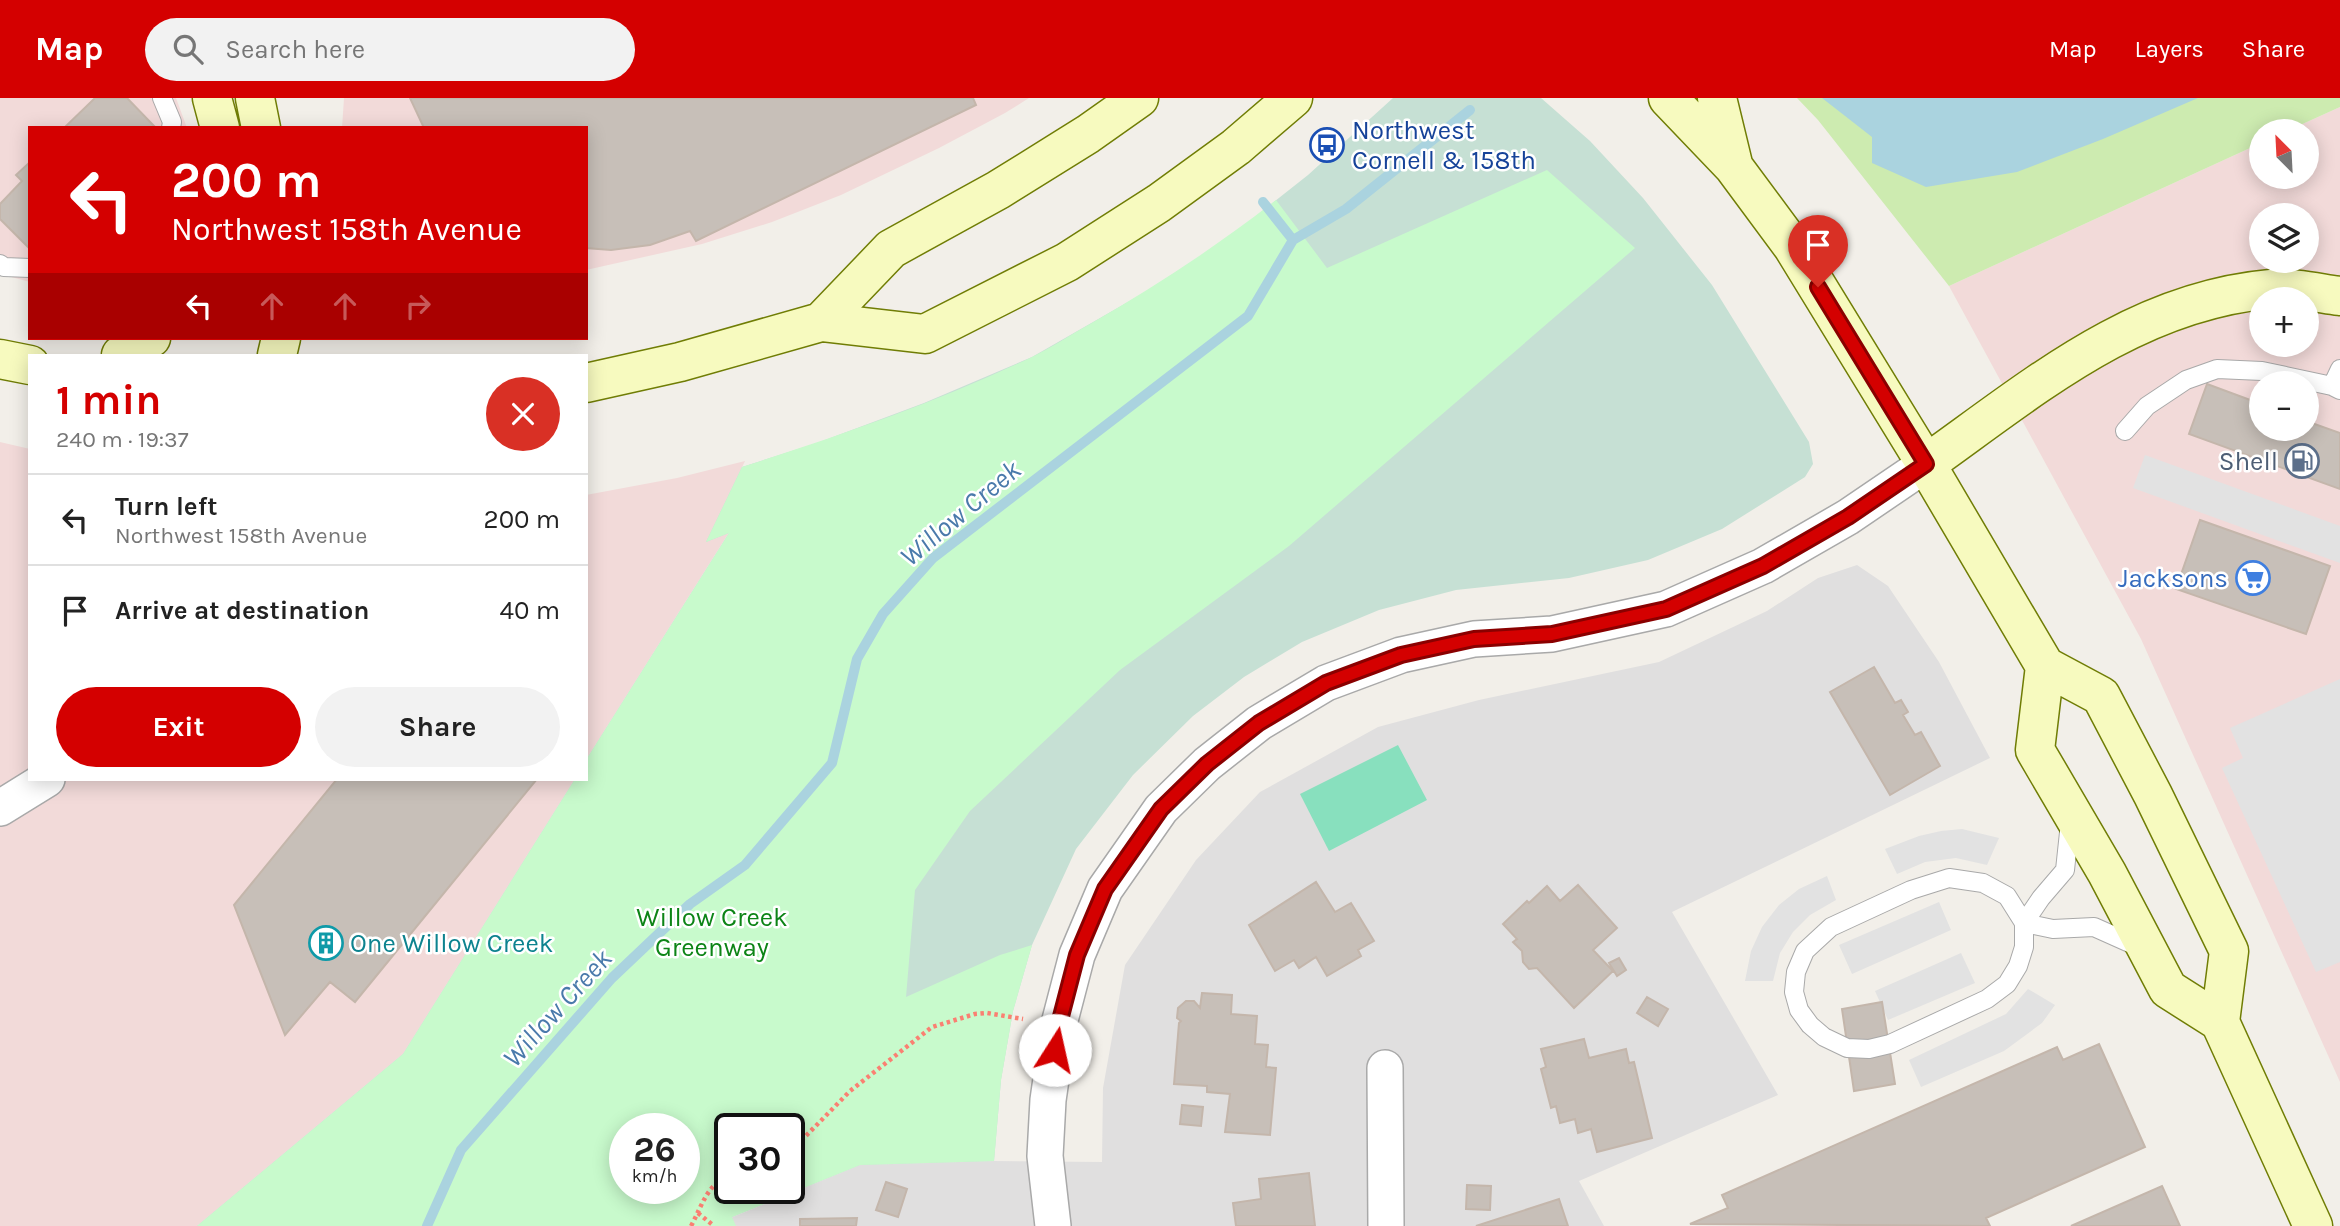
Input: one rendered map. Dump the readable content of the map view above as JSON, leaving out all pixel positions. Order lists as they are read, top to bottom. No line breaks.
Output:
{"water":["Willow Creek"],"parks":["Willow Creek Greenway"],"places":{"bus stop":["Northwest Cornell & 158th"],"fuel station":["Shell"],"supermarket":["Jacksons"],"building":["One Willow Creek"]},"north":"top left","page":{"header":"Map","search":"Search here","nav":["Map","Layers","Share"],"map_buttons":["+","−"],"turn":["200 m","Northwest 158th Avenue"],"heading":["1 min","240 m · 19:37"],"list":[{"name":"Turn left","note":"Northwest 158th Avenue","value":"200 m"},{"name":"Arrive at destination","value":"40 m"}],"buttons":["Exit","Share"],"speed":"26 km/h","limit":"30"}}
